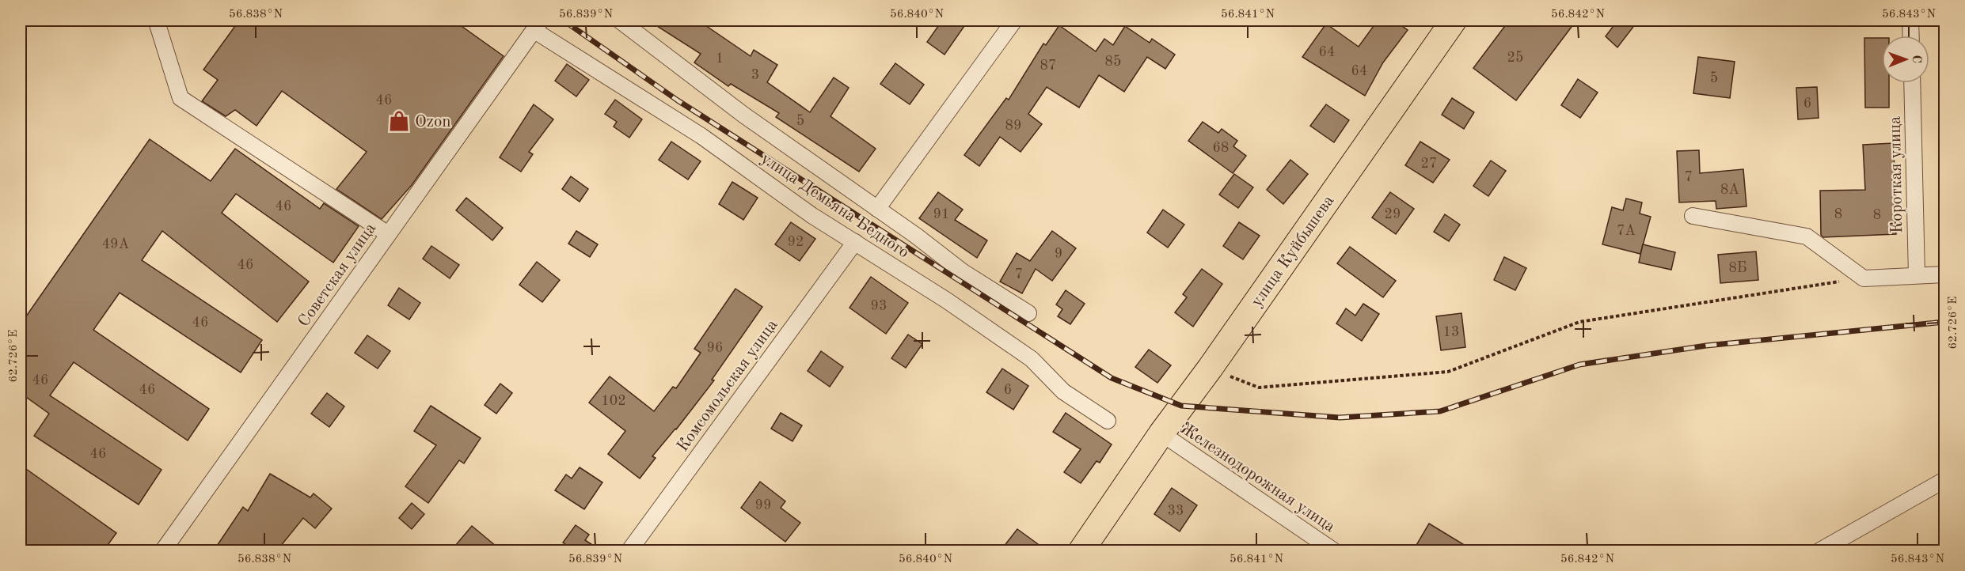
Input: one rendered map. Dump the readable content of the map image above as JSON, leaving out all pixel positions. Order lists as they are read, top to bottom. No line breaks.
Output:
{"streets":{"main road":["улица Куйбышева"],"street":["Короткая улица","улица Демьяна Бедного","Советская улица","Комсомольская улица","Железнодорожная улица"]},"crossings":[["улица Демьяна Бедного","Советская улица"],["улица Демьяна Бедного","Комсомольская улица"],["улица Куйбышева","Железнодорожная улица"]],"places":{"shop":["Ozon"]},"house_numbers":["64","25","1","85","87","64","3","5","46","6","5","89","68","27","7","8А","46","91","29","8","8","7А","92","49А","9","46","8Б","7","93","46","13","96","46","46","6","102","46","99","33"],"north":"right","coordinates":["56.838°N","56.839°N","56.840°N","56.841°N","56.842°N","56.843°N","62.726°E"]}
